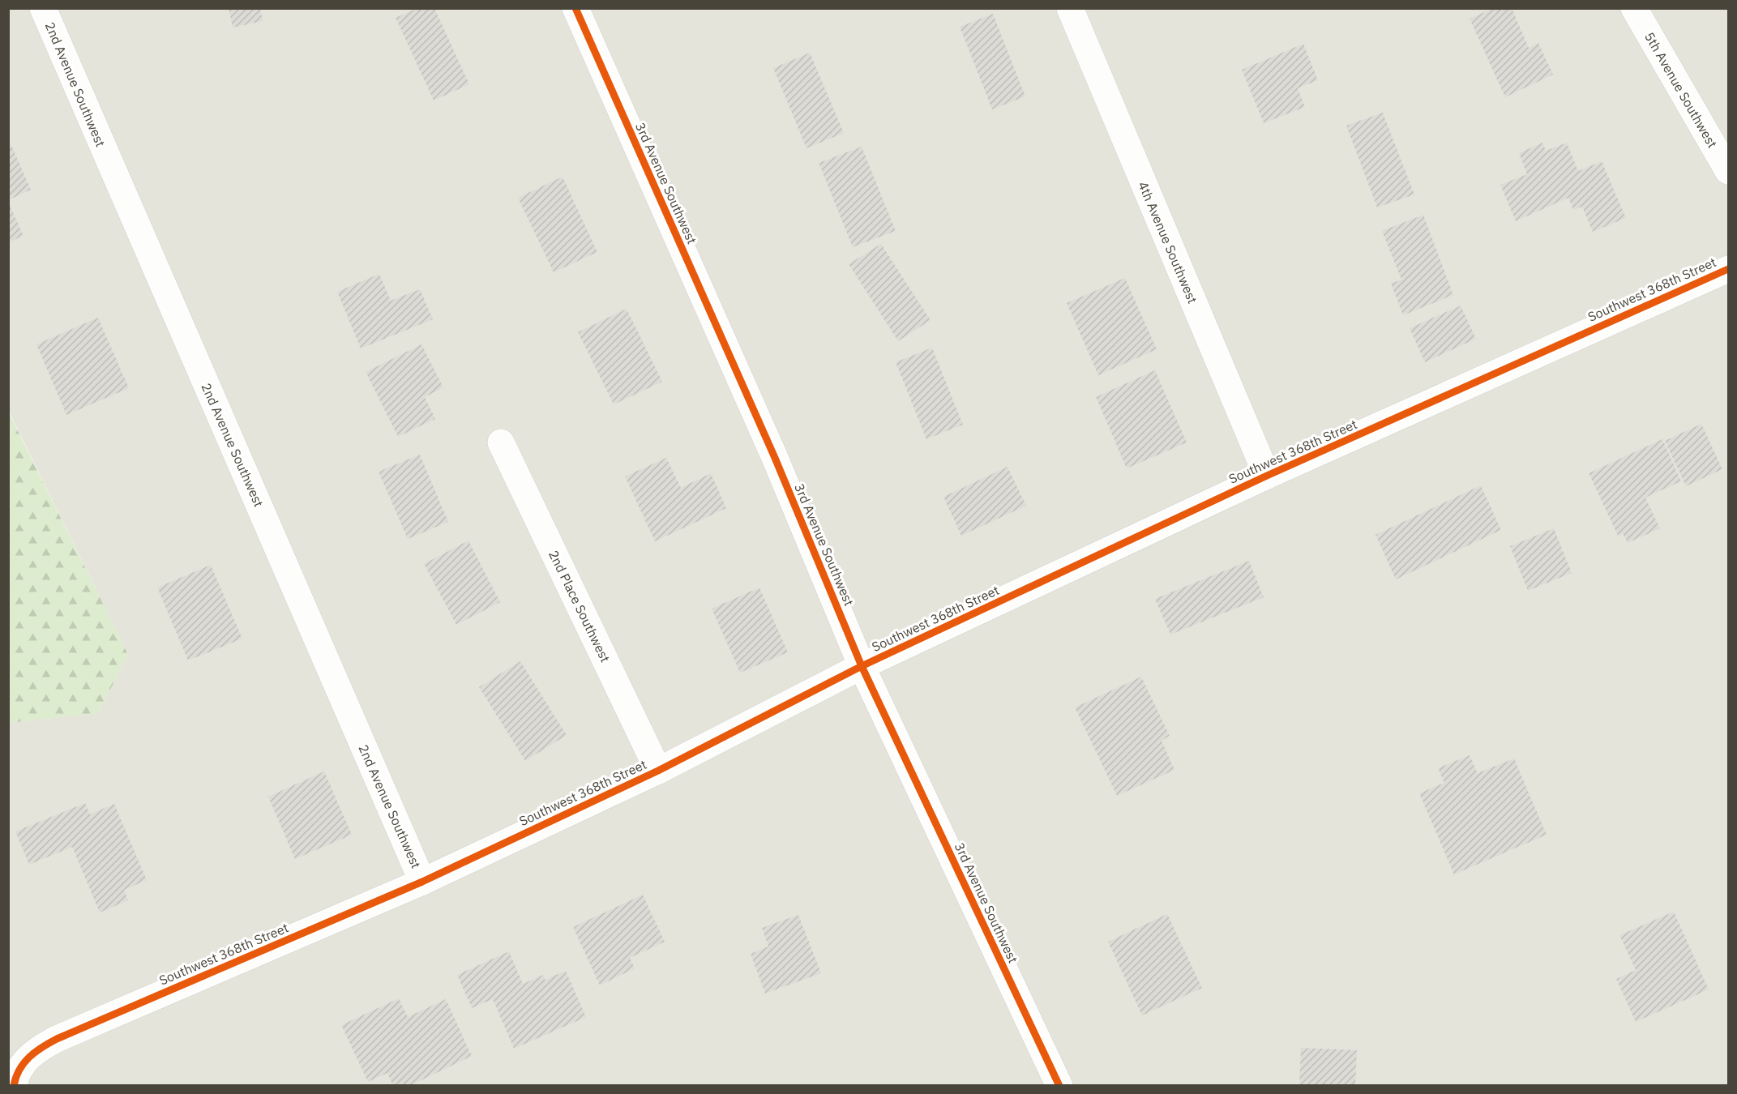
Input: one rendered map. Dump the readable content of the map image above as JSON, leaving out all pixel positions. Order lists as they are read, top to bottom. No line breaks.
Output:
{"streets":{"street":["2nd Avenue Southwest","5th Avenue Southwest","3rd Avenue Southwest","4th Avenue Southwest","Southwest 368th Street","2nd Place Southwest"]},"crossings":[["2nd Avenue Southwest","Southwest 368th Street"],["3rd Avenue Southwest","Southwest 368th Street"],["4th Avenue Southwest","Southwest 368th Street"],["Southwest 368th Street","2nd Place Southwest"]]}
